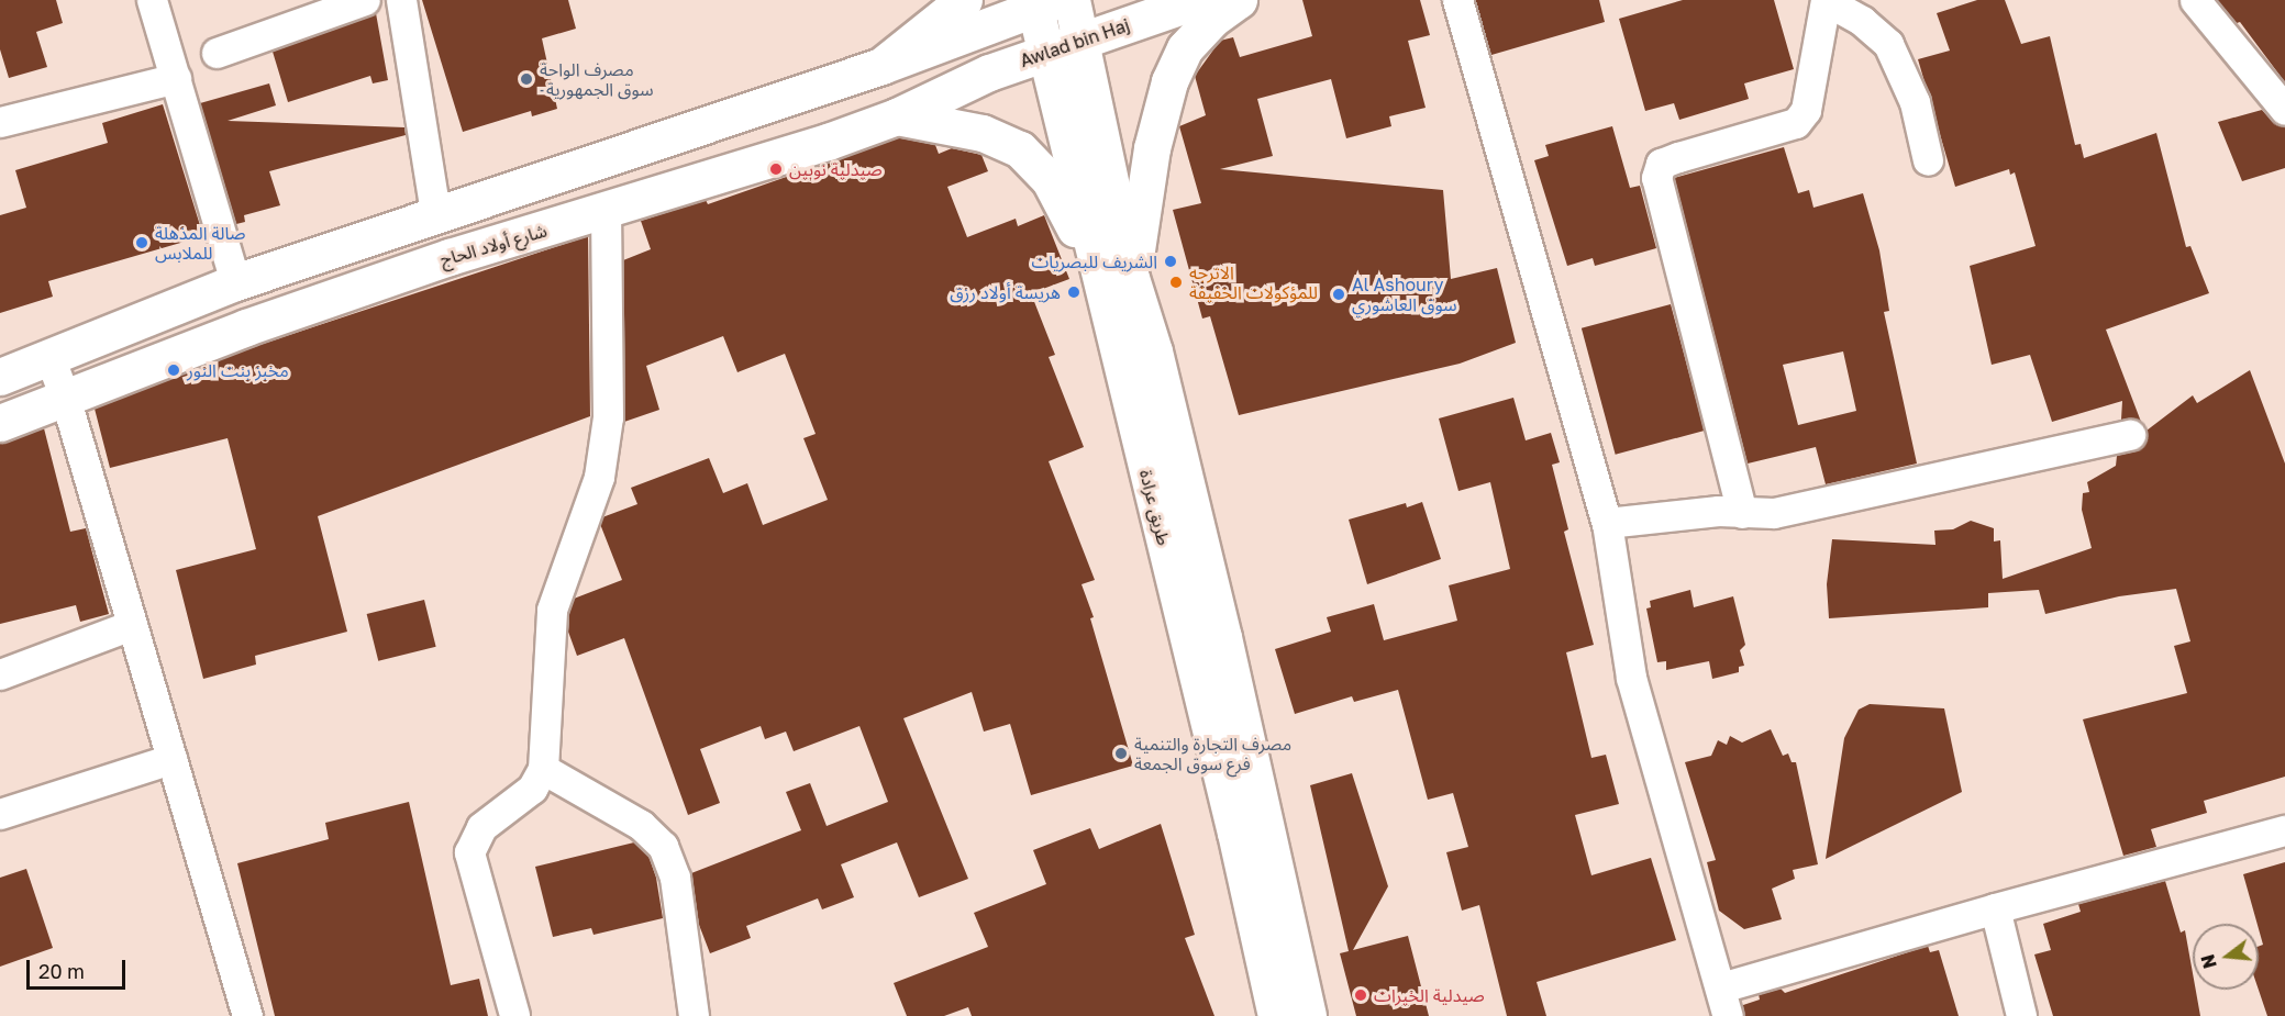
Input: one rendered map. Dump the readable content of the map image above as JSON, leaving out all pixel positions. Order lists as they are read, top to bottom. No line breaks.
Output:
{"streets":{"main road":["Awlad bin Haj","شارع أولاد الحاج","طريق عرادة"]},"crossings":[["Awlad bin Haj","شارع أولاد الحاج"],["Awlad bin Haj","طريق عرادة"]],"places":["مصرف الواحة -سوق الجمهورية","صيدلية نوبين","صالة المذهلة للملابس","الشريف للبصريات","الاترجه للمؤكولات الخفيفة","هريسة أولاد رزق","Al Ashoury سوق العاشوري","مخبز بنت النور","مصرف التجارة والتنمية فرع سوق الجمعة","صيدلية الخيرات"],"scale_bar":"20 m","north":"left"}
